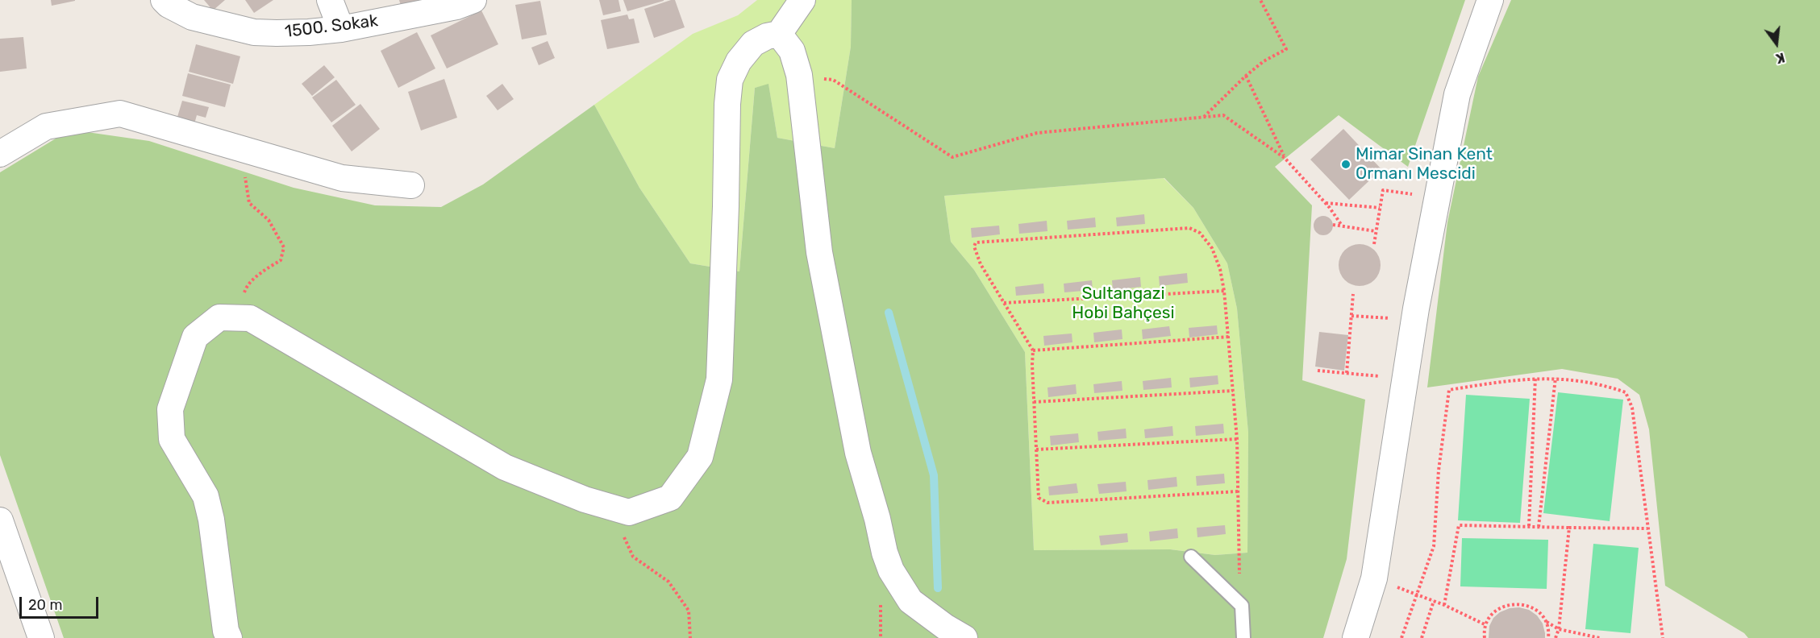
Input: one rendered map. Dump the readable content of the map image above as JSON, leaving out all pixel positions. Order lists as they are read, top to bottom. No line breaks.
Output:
{"streets":{"street":["1500. Sokak"]},"parks":["Sultangazi Hobi Bahçesi"],"places":["Mimar Sinan Kent Ormanı Mescidi"],"scale_bar":"20 m","north":"bottom"}
